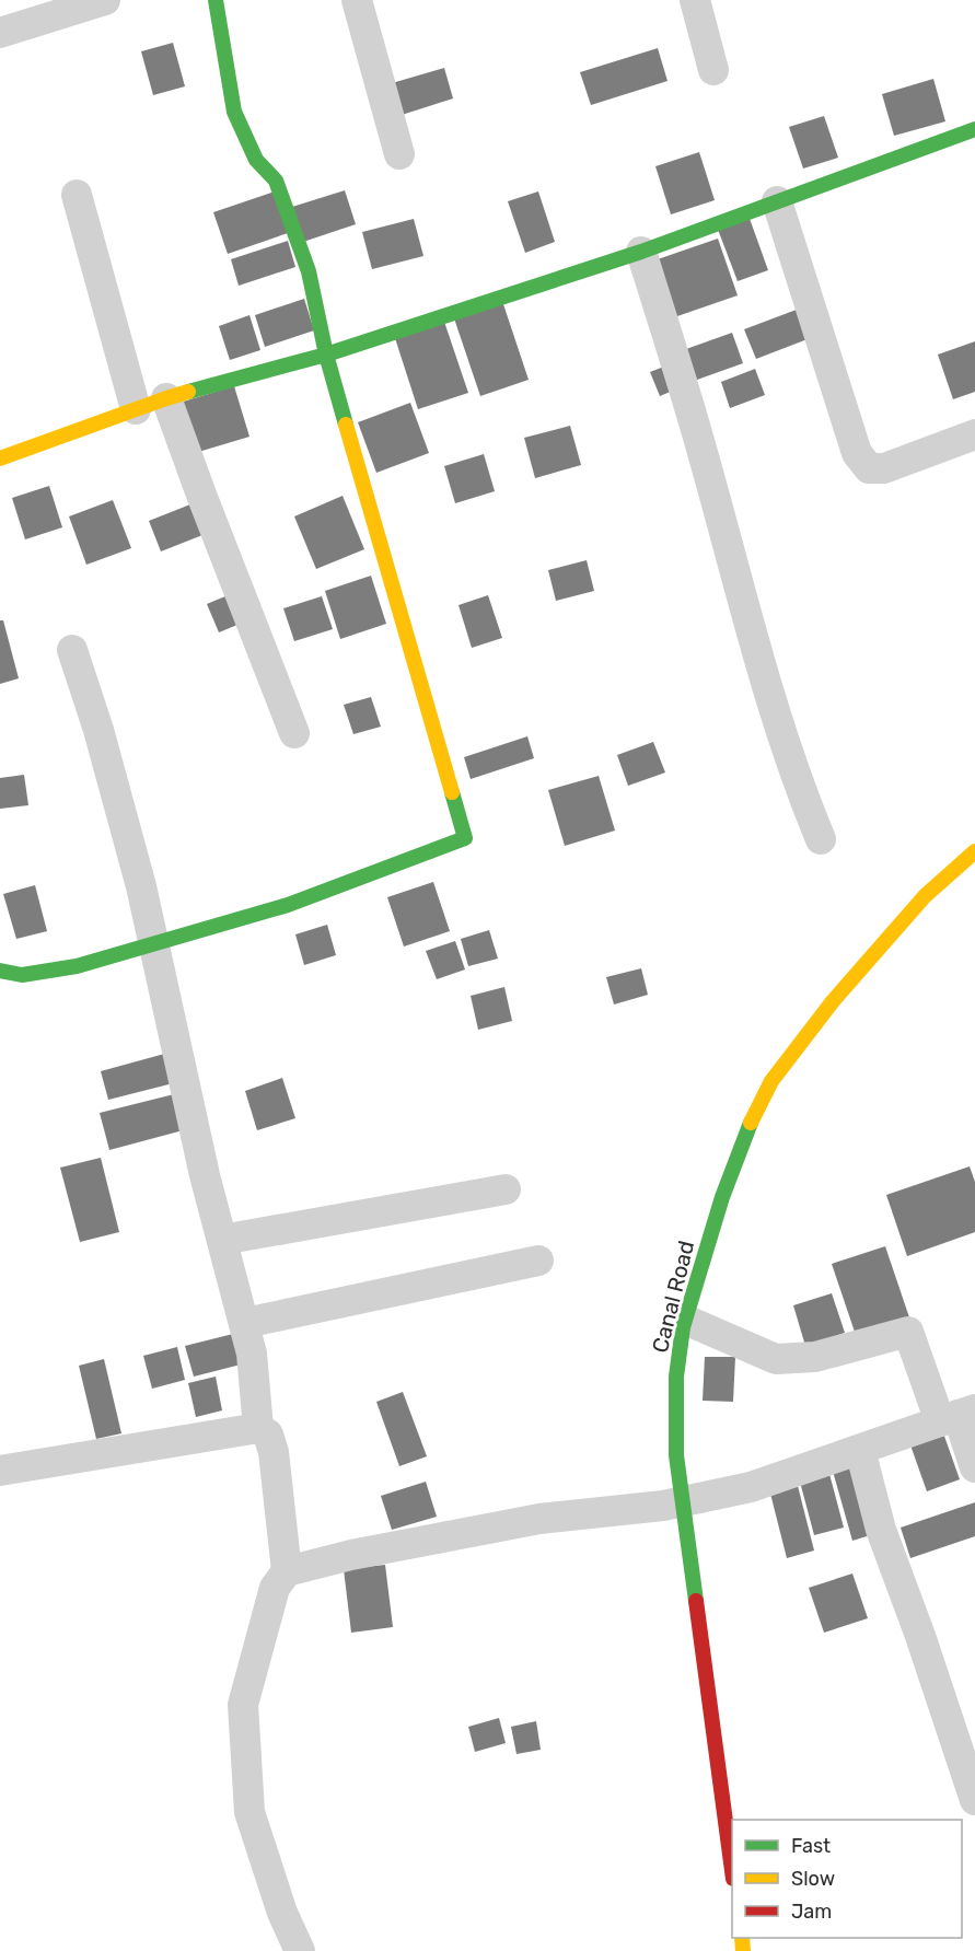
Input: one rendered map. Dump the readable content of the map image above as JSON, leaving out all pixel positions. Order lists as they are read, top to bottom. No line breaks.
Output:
{"streets":{"street":["Canal Road"]},"legend":["Fast","Slow","Jam"]}
